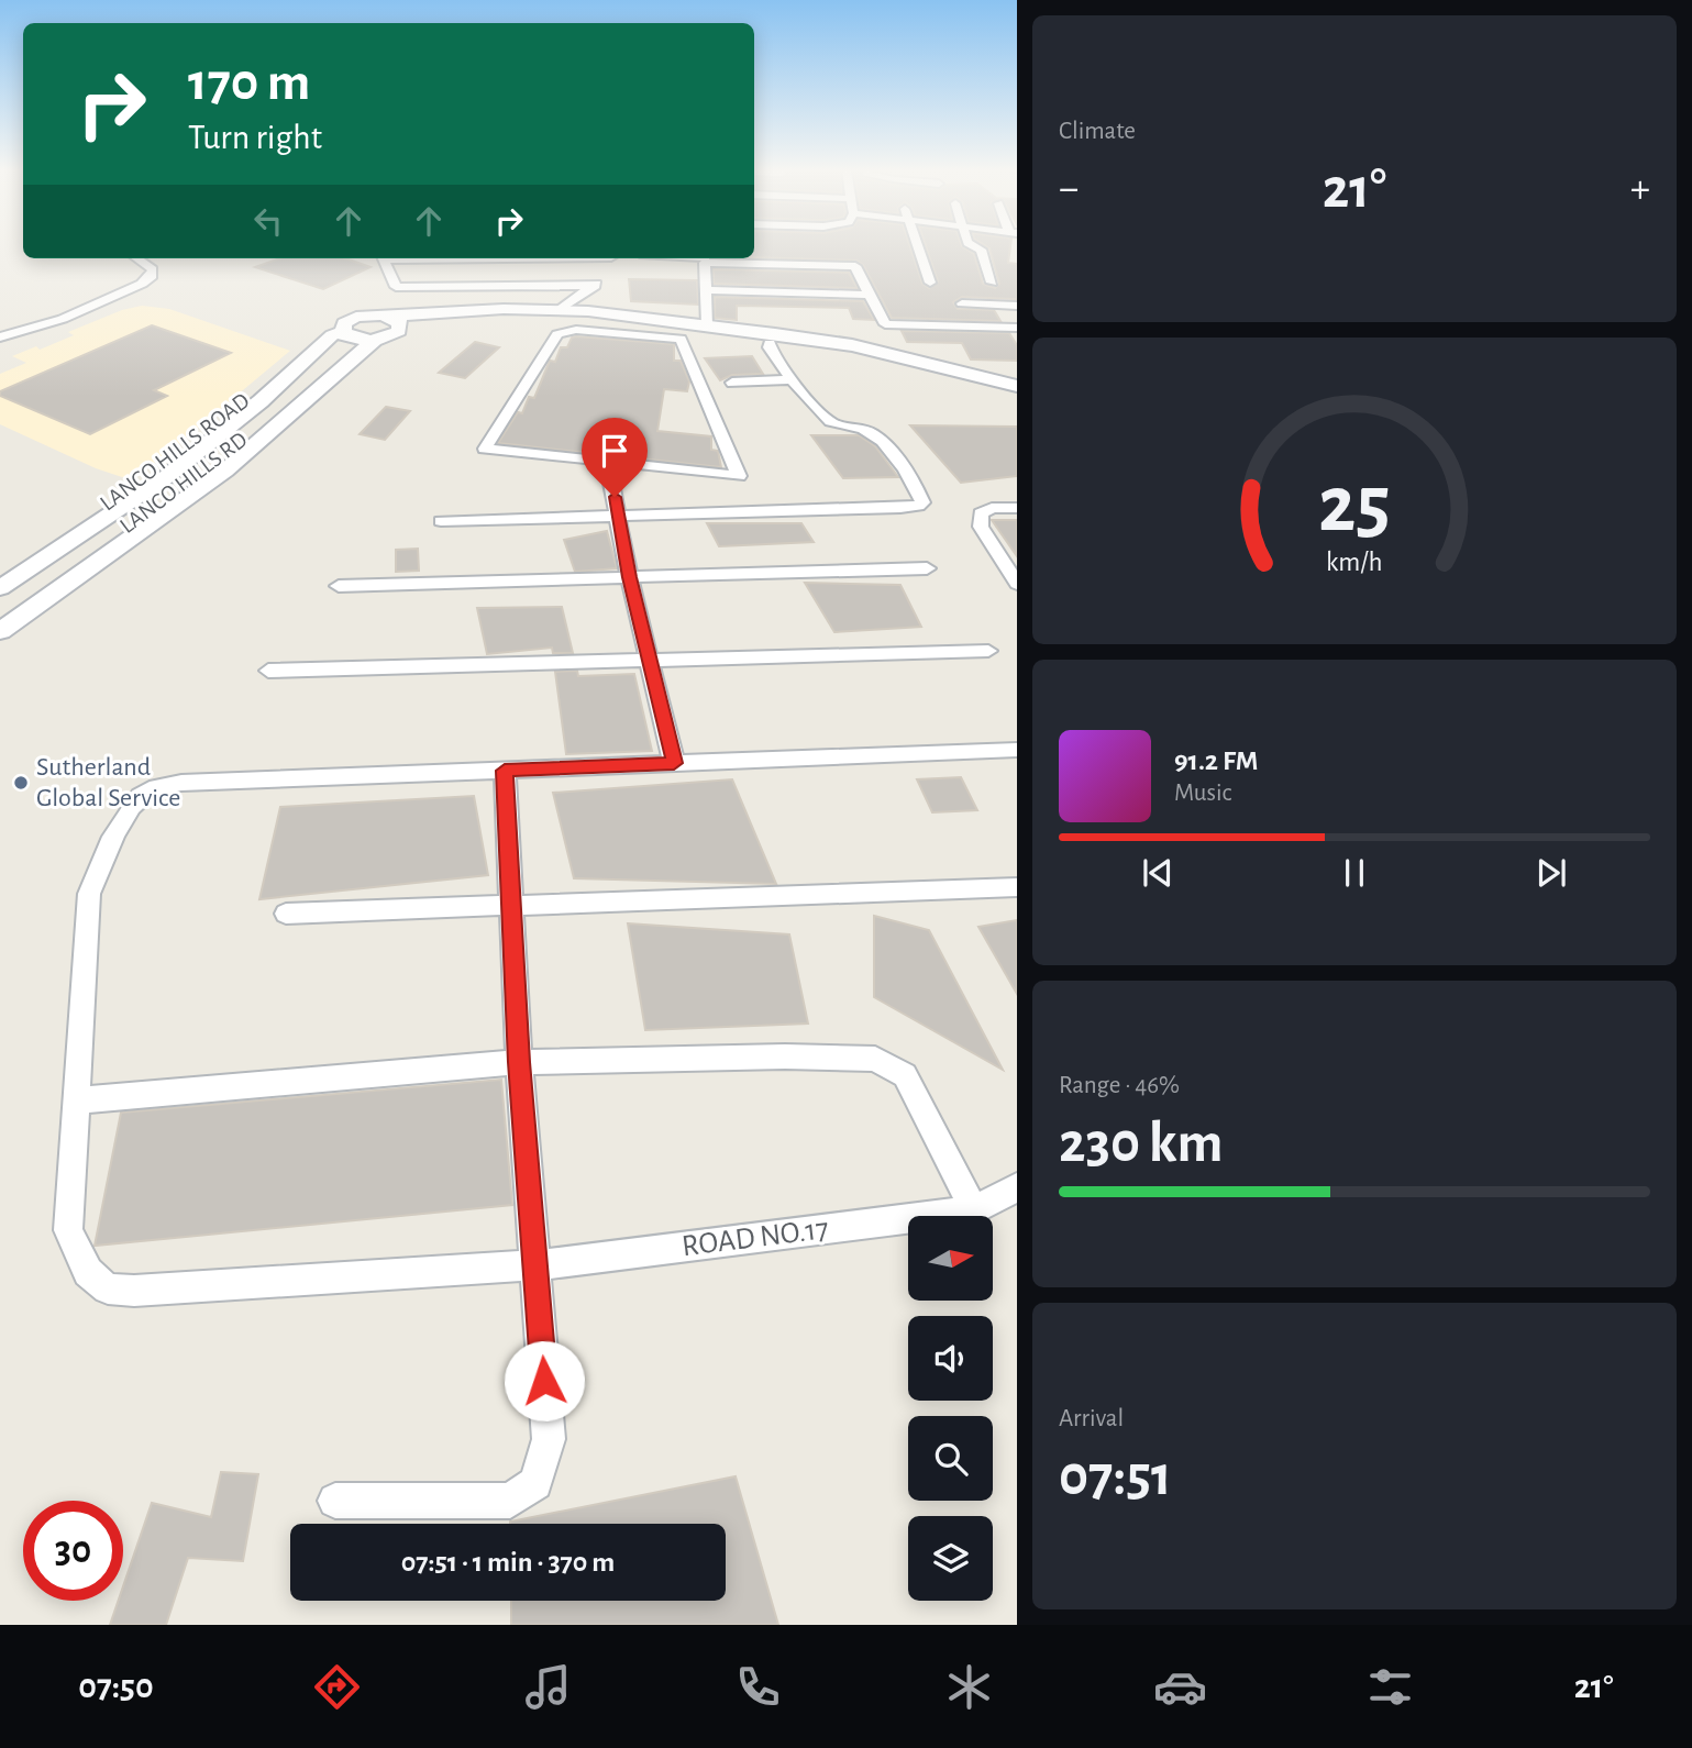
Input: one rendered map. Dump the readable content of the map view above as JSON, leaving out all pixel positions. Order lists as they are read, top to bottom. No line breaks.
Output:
{"streets":{"main road":["LANCO HILLS ROAD","LANCO HILLS RD"],"street":["ROAD NO.17"]},"crossings":[["LANCO HILLS ROAD","LANCO HILLS RD"]],"places":["Sutherland Global Service"],"north":"right","page":{"tile":["Climate",["Range · 46%","230 km"],["Arrival","07:51"]],"turn":["170 m","Turn right"],"heat":["−","21°","+"],"song":["91.2 FM","Music"],"limit":"30","trip":"07:51 · 1 min · 370 m","tabs":["07:50","21°"],"gauge":["25","km/h"]}}
